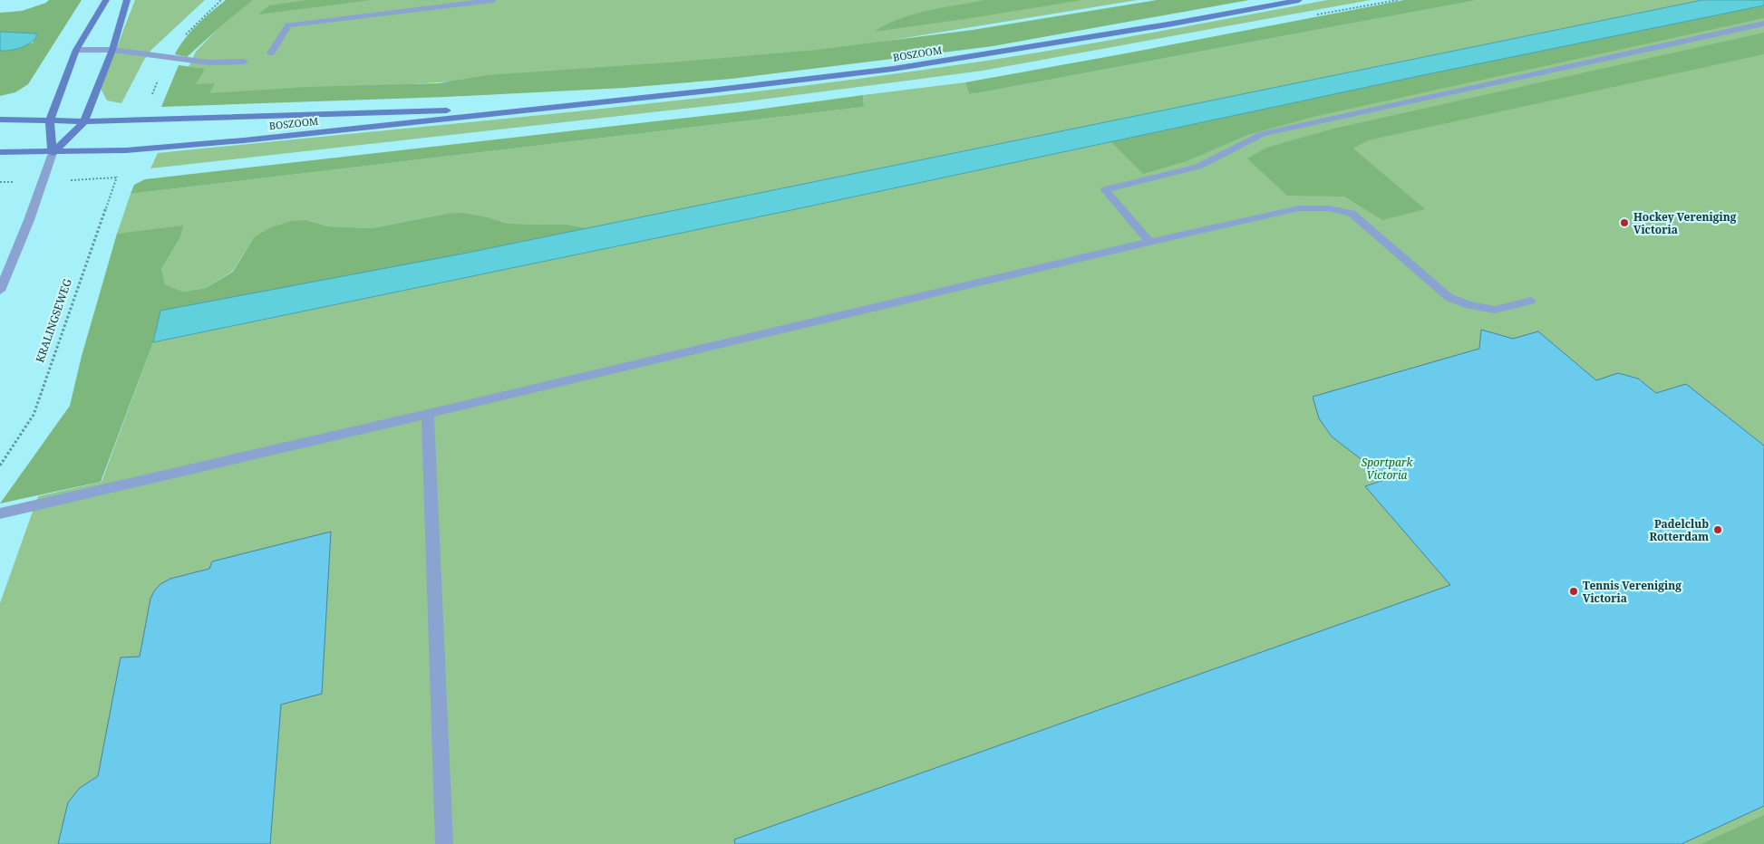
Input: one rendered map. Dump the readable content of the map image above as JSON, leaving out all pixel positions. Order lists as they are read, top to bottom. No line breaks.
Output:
{"streets":{"main road":["BOSZOOM"],"path":["KRALINGSEWEG"]},"parks":["Sportpark Victoria"],"places":["Hockey Vereniging Victoria","Padelclub Rotterdam","Tennis Vereniging Victoria"]}
